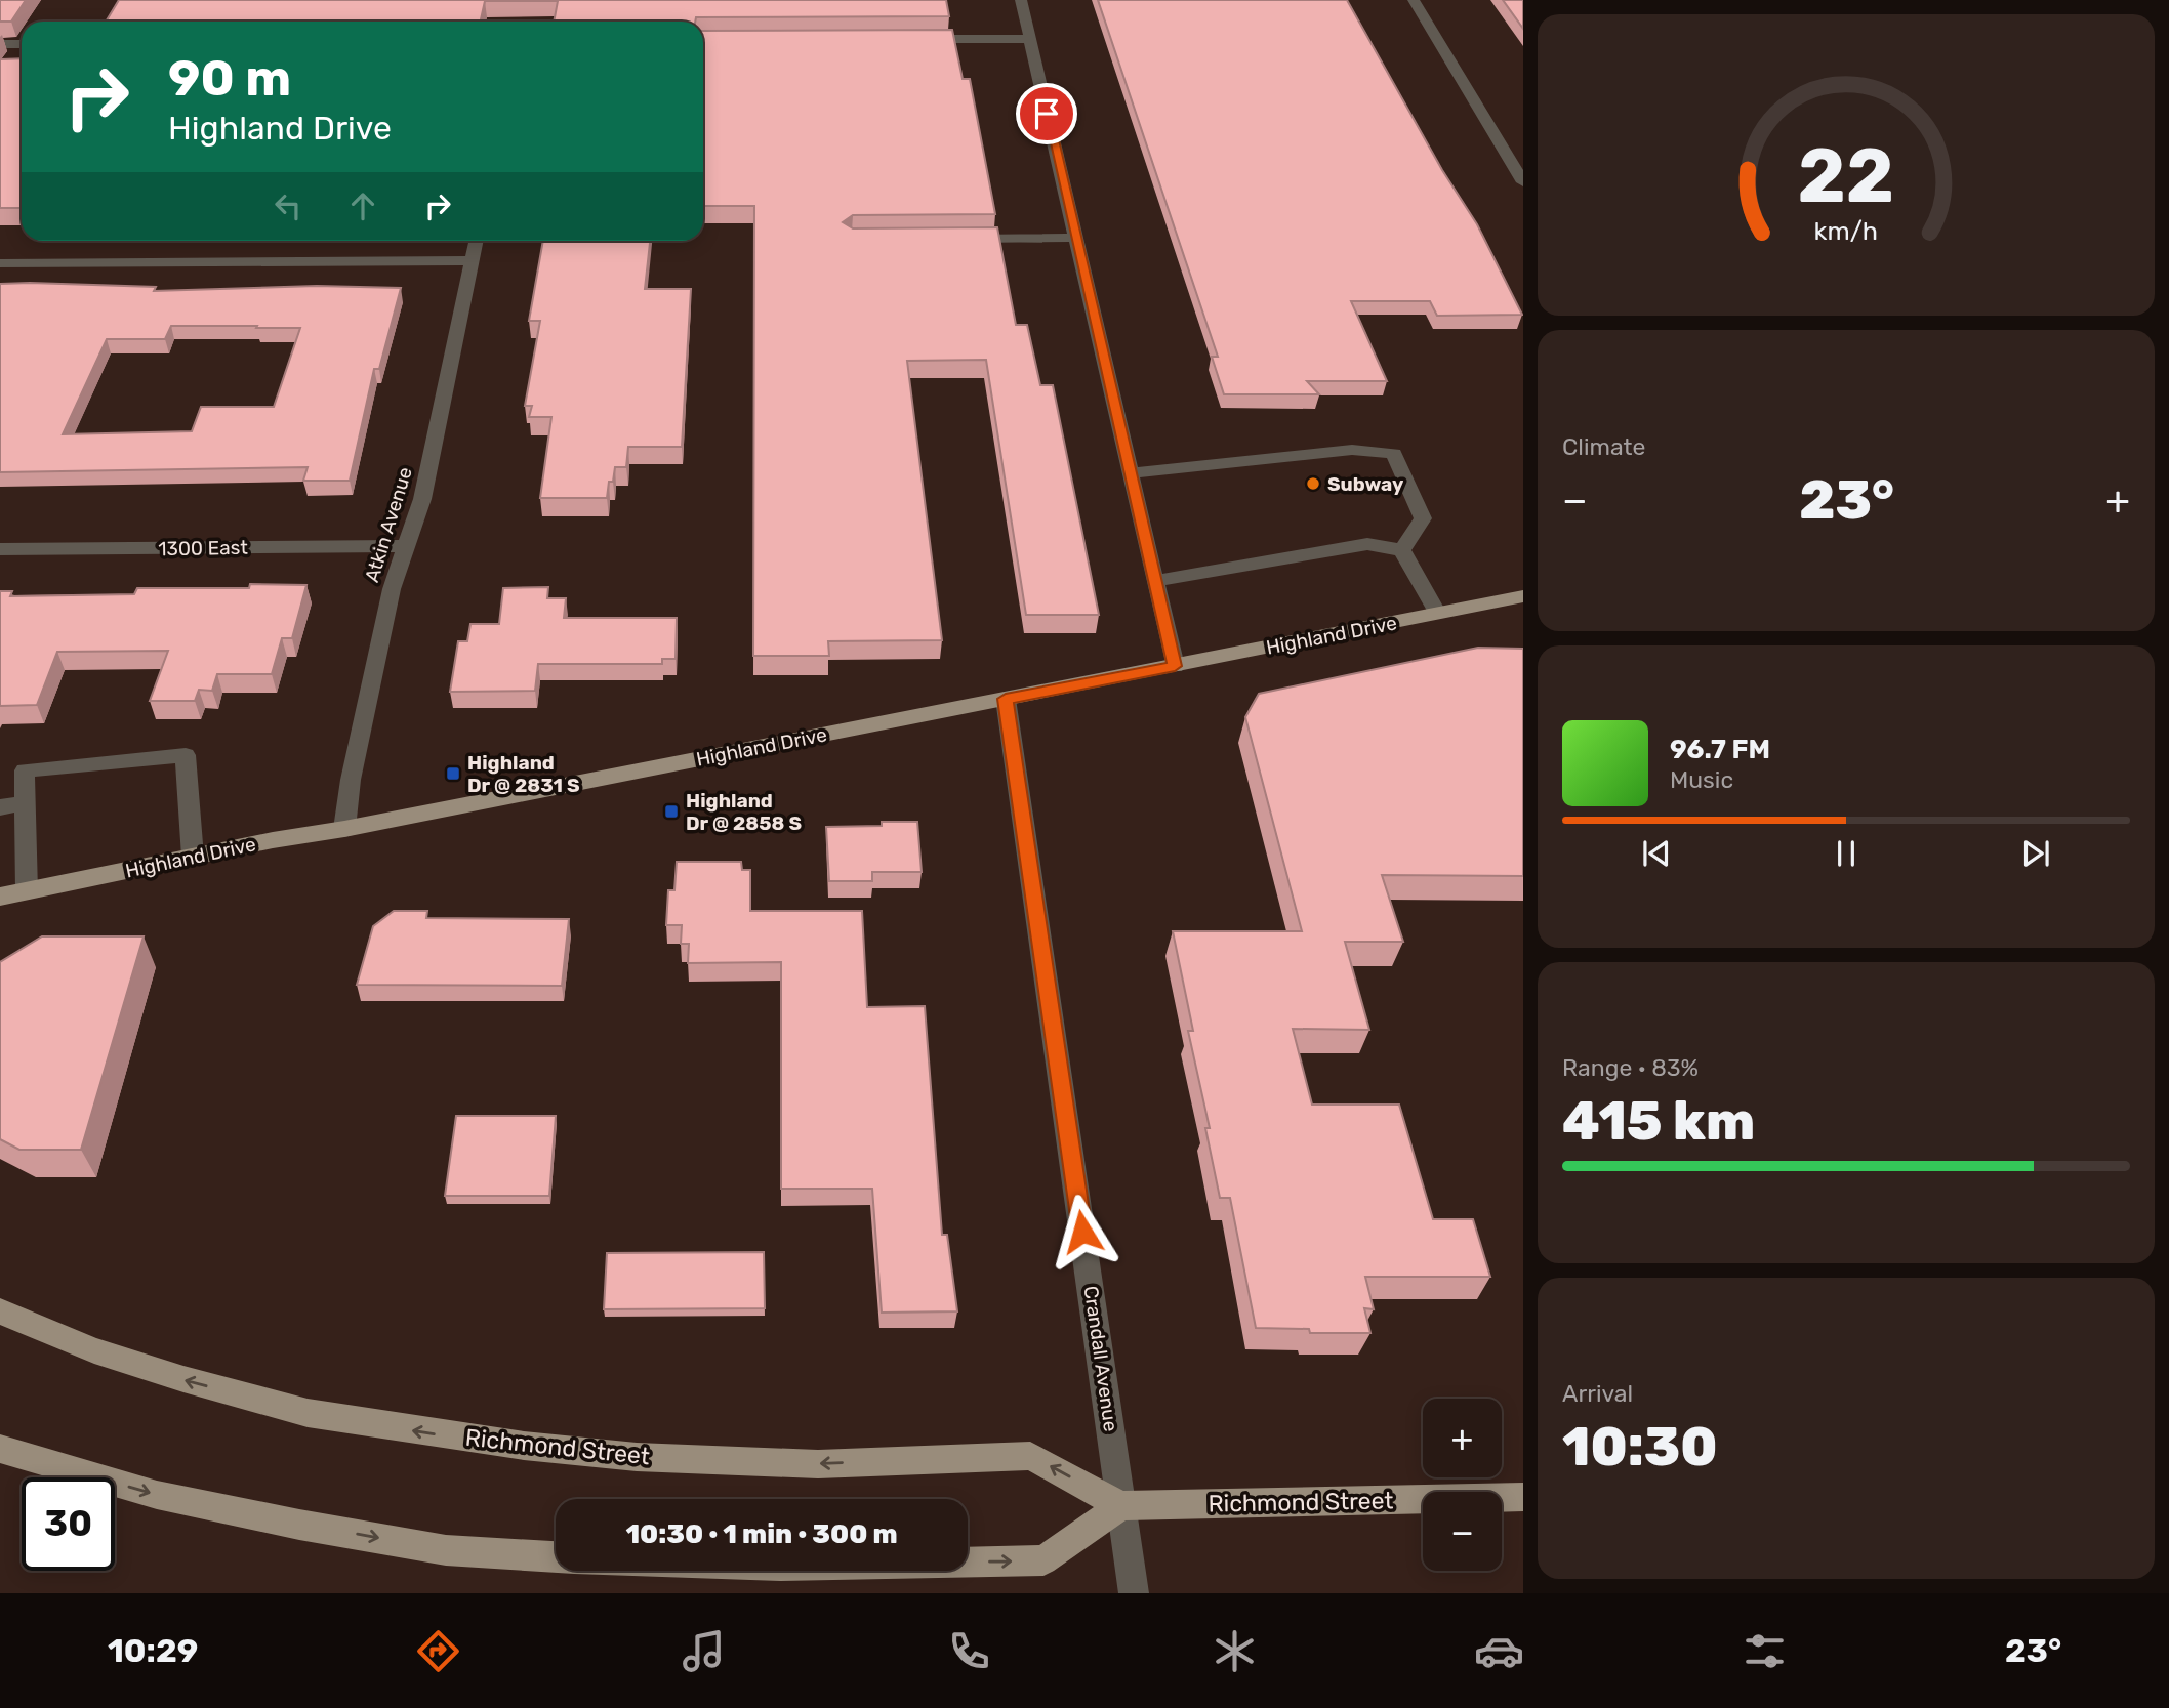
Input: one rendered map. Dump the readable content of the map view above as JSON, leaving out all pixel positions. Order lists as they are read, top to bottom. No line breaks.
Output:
{"streets":{"main road":["Highland Drive","Richmond Street"],"street":["Atkin Avenue","1300 East","Crandall Avenue"]},"crossings":[["Atkin Avenue","1300 East"],["Atkin Avenue","Highland Drive"],["Highland Drive","Crandall Avenue"],["Crandall Avenue","Richmond Street"]],"places":{"other":["Subway"],"transit":["Highland Dr @ 2831 S","Highland Dr @ 2858 S"]},"page":{"turn":["90 m","Highland Drive"],"tile":["Climate",["Range · 83%","415 km"],["Arrival","10:30"]],"heat":["−","23°","+"],"song":["96.7 FM","Music"],"map_buttons":["+","−"],"limit":"30","trip":"10:30 · 1 min · 300 m","tabs":["10:29","23°"],"gauge":["22","km/h"]}}
